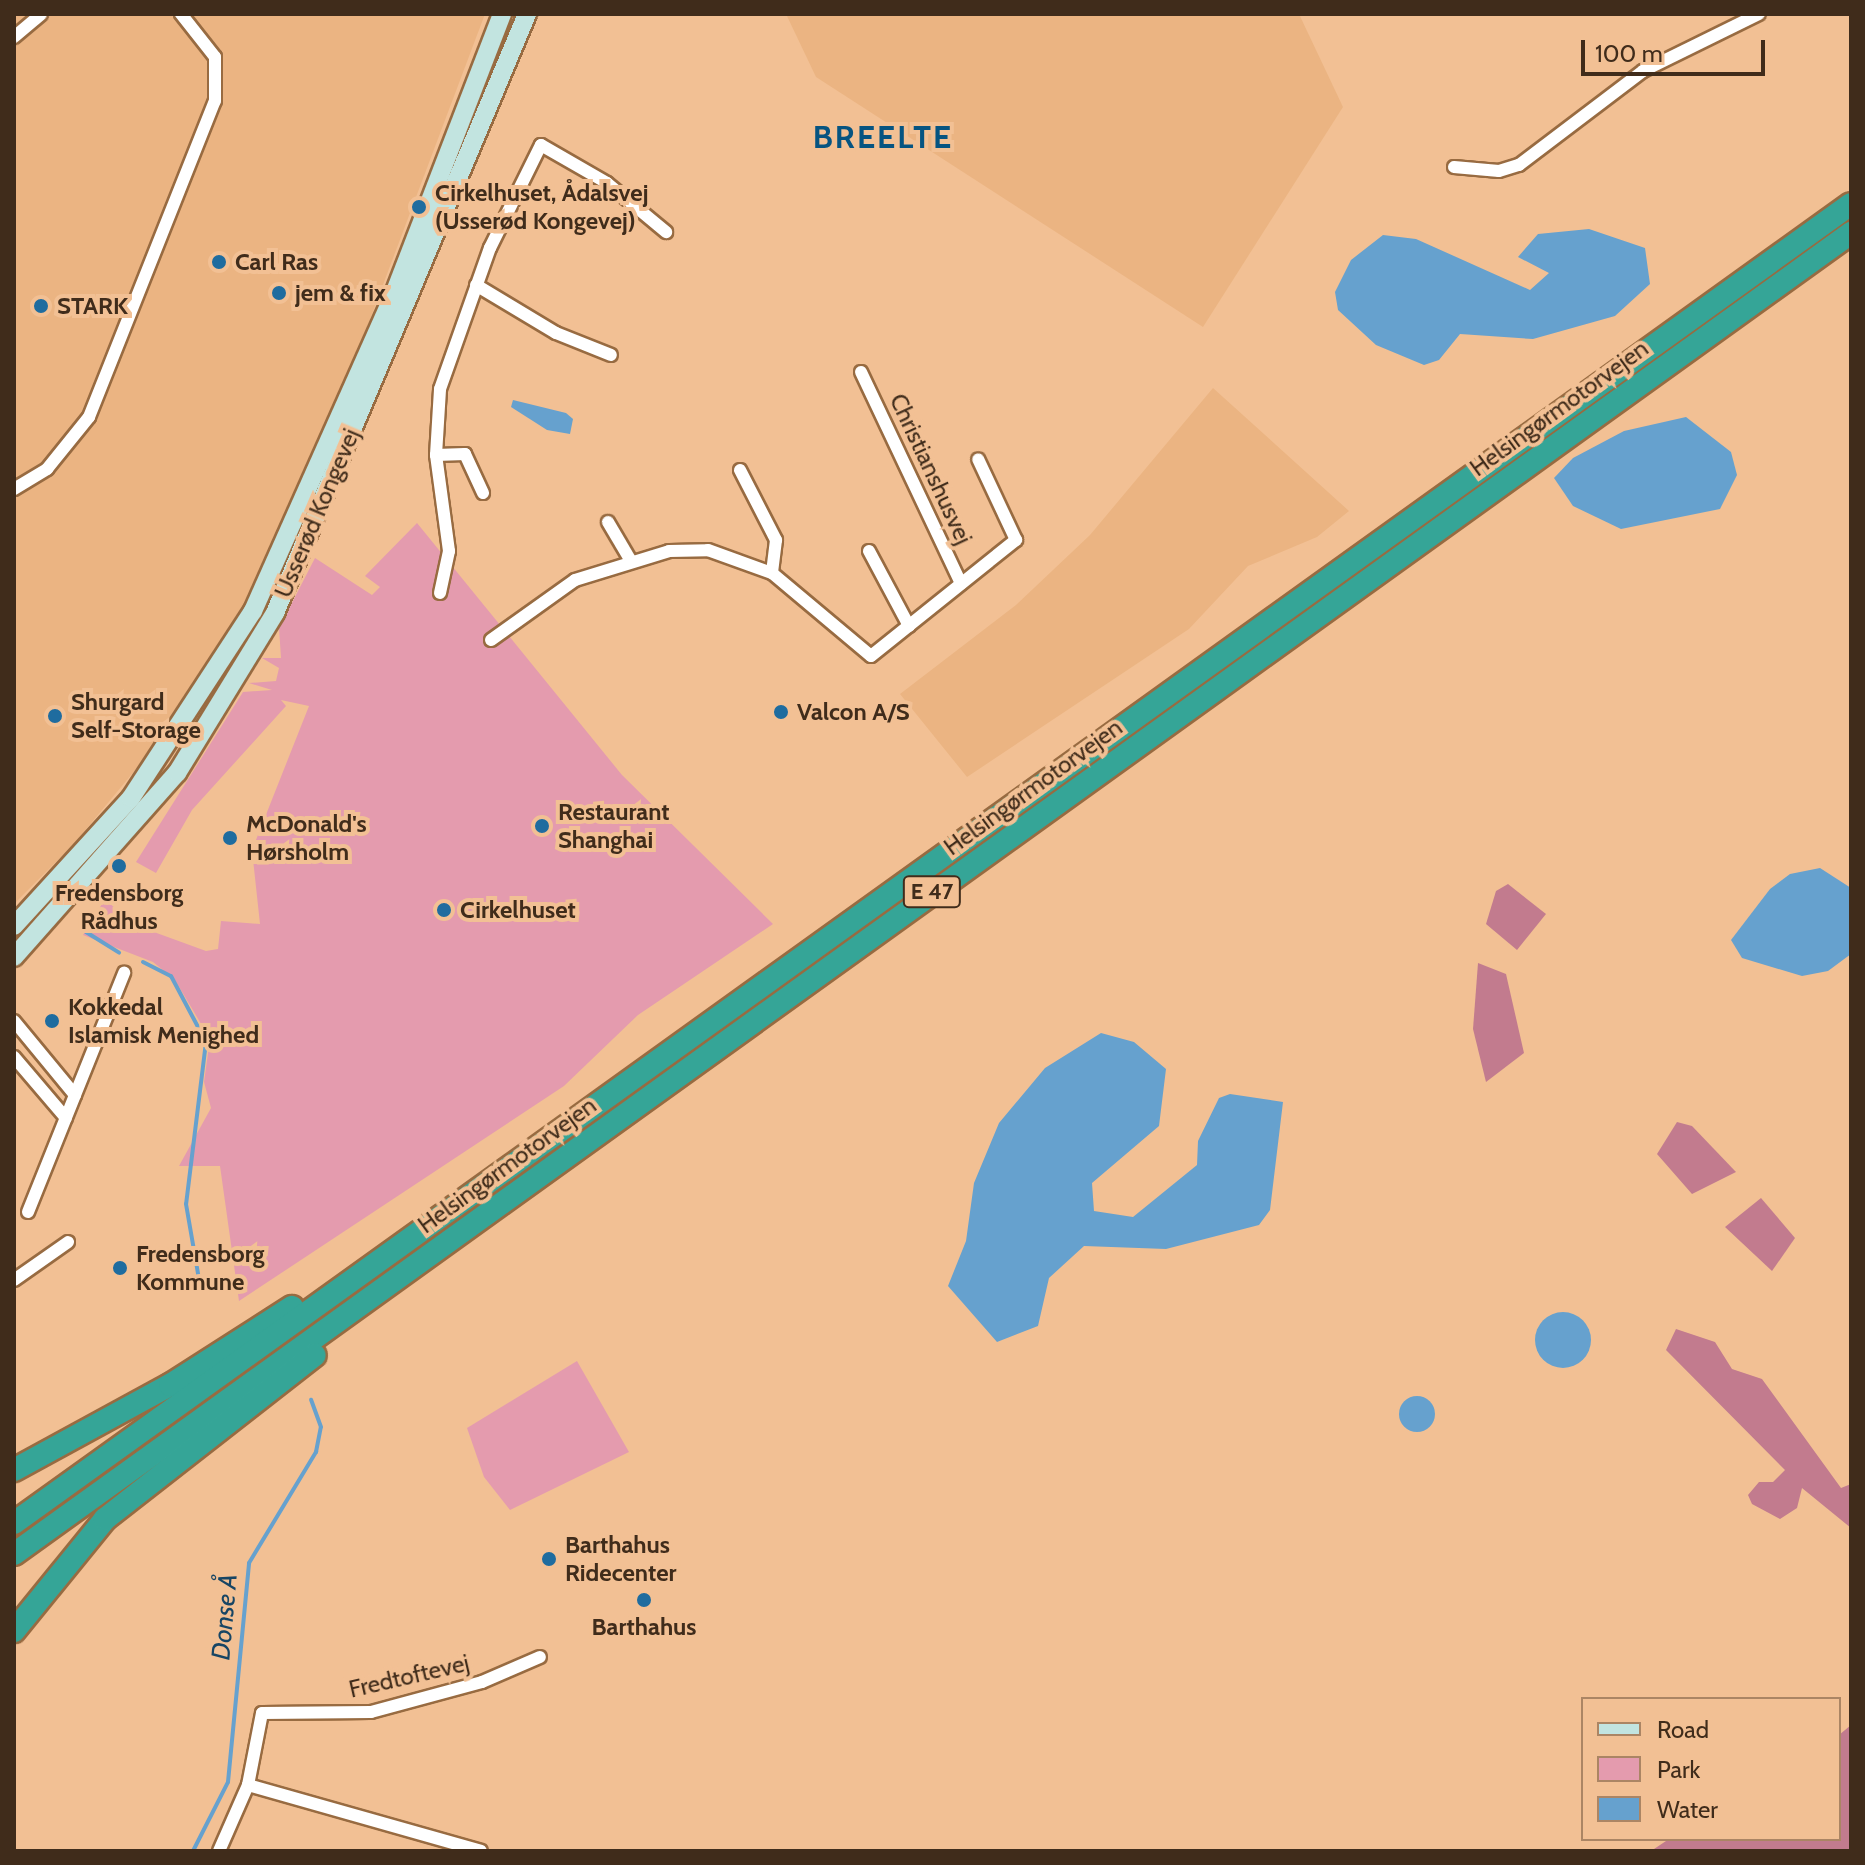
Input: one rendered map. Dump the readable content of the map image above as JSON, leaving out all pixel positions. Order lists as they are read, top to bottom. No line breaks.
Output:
{"streets":{"highway":["Helsingørmotorvejen","E 47"],"main road":["Usserød Kongevej"],"street":["Christianshusvej","Fredtoftevej"]},"districts":["BREELTE"],"water":["Donse Å"],"places":["Cirkelhuset, Ådalsvej (Usserød Kongevej)","Carl Ras","jem & fix","STARK","Valcon A/S","Shurgard Self-Storage","Restaurant Shanghai","McDonald's Hørsholm","Fredensborg Rådhus","Cirkelhuset","Kokkedal Islamisk Menighed","Fredensborg Kommune","Barthahus Ridecenter","Barthahus"],"legend":["Road","Park","Water"],"scale_bar":"100 m"}
